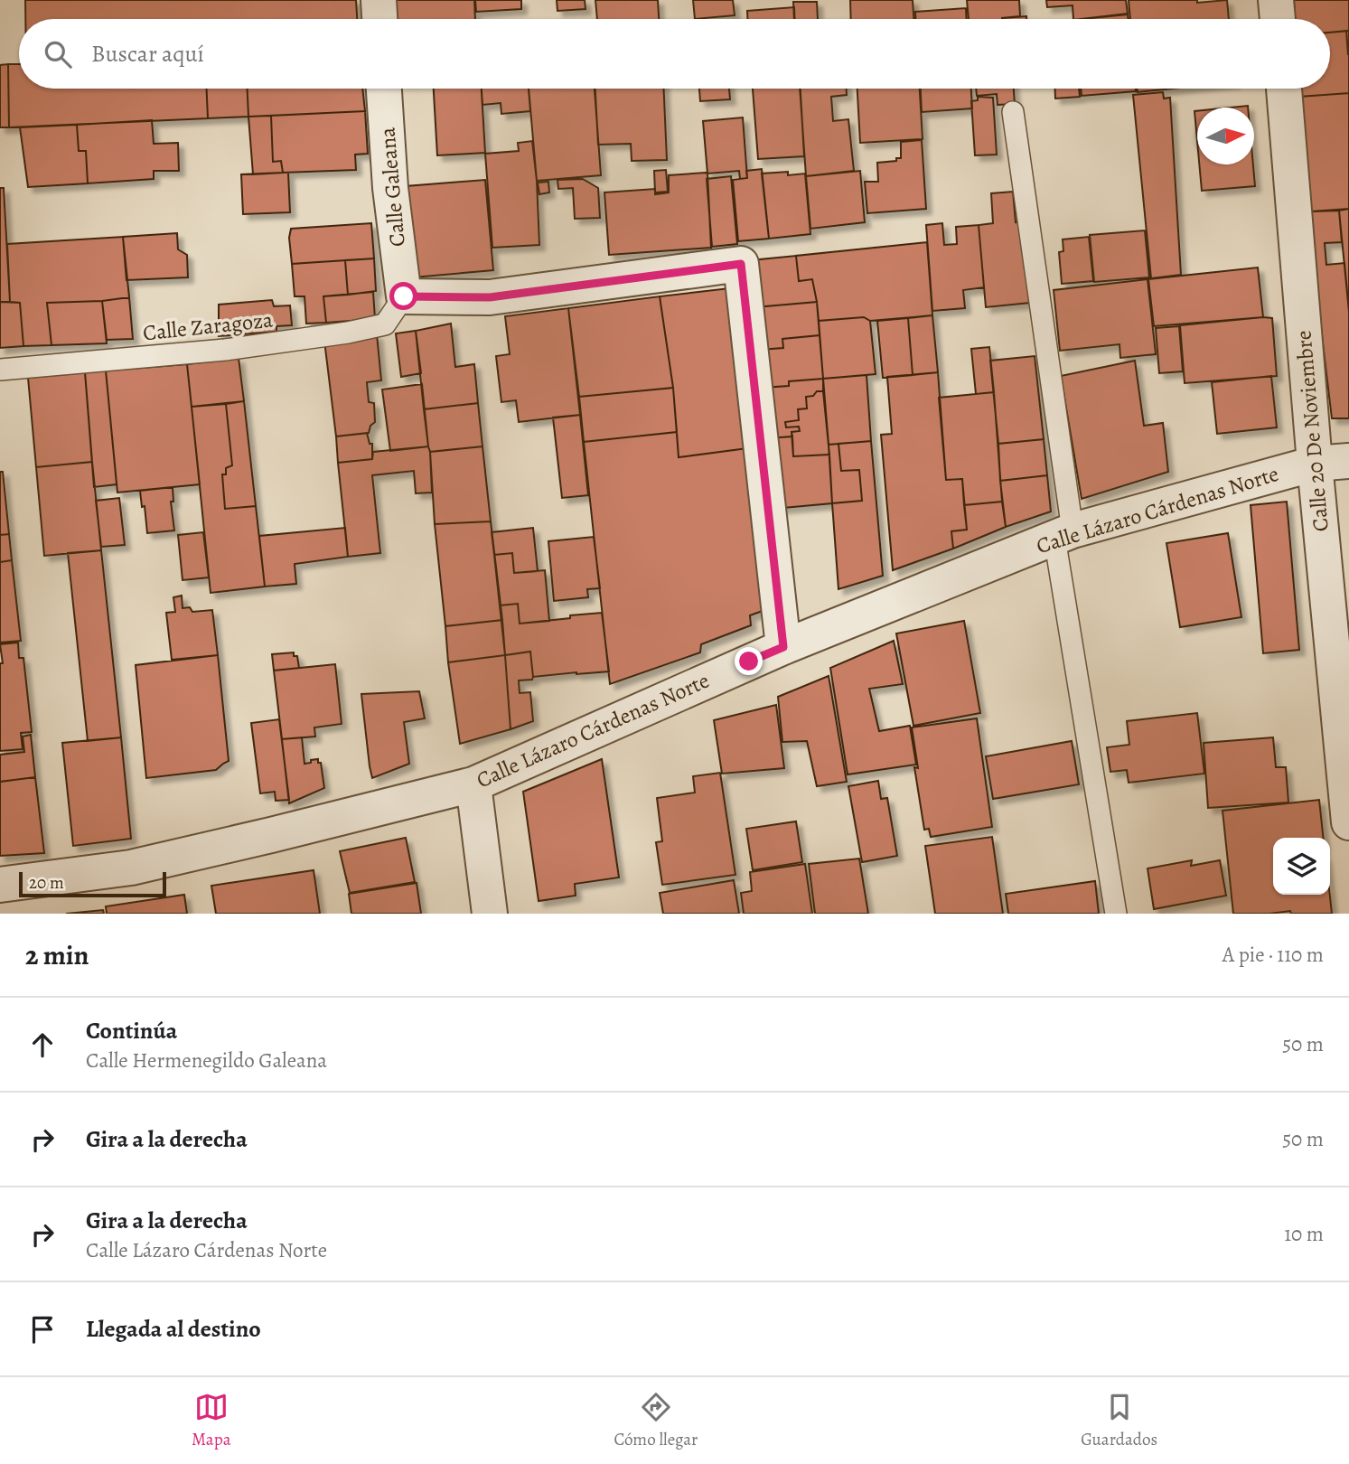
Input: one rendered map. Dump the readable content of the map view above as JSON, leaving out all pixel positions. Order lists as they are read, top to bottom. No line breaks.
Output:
{"streets":{"street":["Calle Galeana","Calle 20 De Noviembre","Calle Lázaro Cárdenas Norte"],"lane":["Calle Zaragoza"]},"crossings":[["Calle Galeana","Calle Zaragoza"],["Calle 20 De Noviembre","Calle Lázaro Cárdenas Norte"]],"scale_bar":"20 m","north":"right","page":{"search":"Buscar aquí","scale":"20 m","heading":["2 min","A pie · 110 m"],"list":[["Continúa","Calle Hermenegildo Galeana","50 m"],["Gira a la derecha","50 m"],["Gira a la derecha","Calle Lázaro Cárdenas Norte","10 m"],"Llegada al destino"],"nav":["Mapa","Cómo llegar","Guardados"]}}
